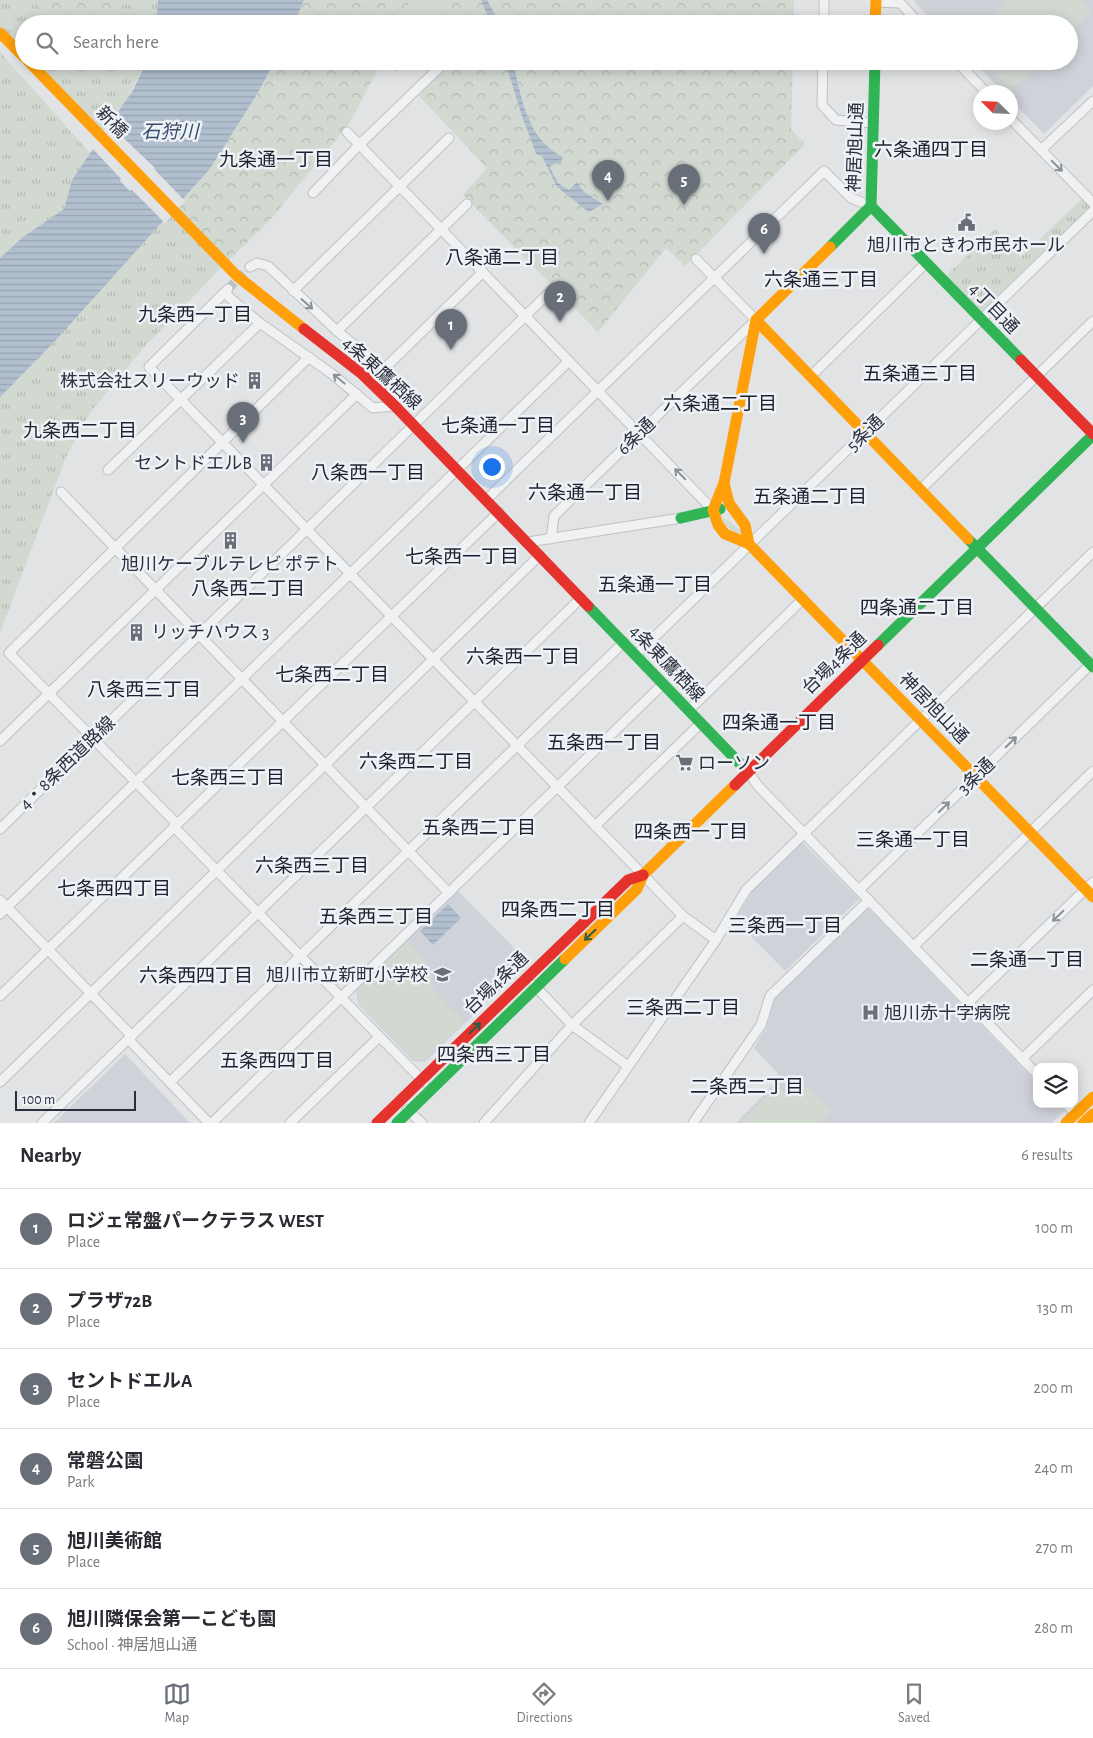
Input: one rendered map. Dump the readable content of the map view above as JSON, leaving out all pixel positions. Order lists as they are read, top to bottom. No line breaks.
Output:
{"streets":{"main road":["新橋","神居旭山通","4丁目通","4条東鷹栖線","台場4条通"],"street":["5条通","6条通","4・8条西道路線","3条通"]},"crossings":[["新橋","4条東鷹栖線"],["神居旭山通","4丁目通"],["神居旭山通","5条通"],["神居旭山通","6条通"],["神居旭山通","台場4条通"],["神居旭山通","3条通"],["4丁目通","5条通"],["4丁目通","台場4条通"],["4条東鷹栖線","5条通"],["4条東鷹栖線","台場4条通"],["4条東鷹栖線","4・8条西道路線"]],"districts":["六条通四丁目","九条通一丁目","八条通二丁目","六条通三丁目","九条西一丁目","五条通三丁目","六条通二丁目","七条通一丁目","九条西二丁目","八条西一丁目","六条通一丁目","五条通二丁目","七条西一丁目","五条通一丁目","八条西二丁目","四条通二丁目","六条西一丁目","七条西二丁目","八条西三丁目","四条通一丁目","五条西一丁目","六条西二丁目","七条西三丁目","五条西二丁目","四条西一丁目","三条通一丁目","六条西三丁目","七条西四丁目","四条西二丁目","五条西三丁目","三条西一丁目","二条通一丁目","六条西四丁目","三条西二丁目","四条西三丁目","五条西四丁目","二条西二丁目"],"water":["石狩川"],"places":{"public building":["旭川市ときわ市民ホール"],"building":["株式会社スリーウッド","セントドエルB","旭川ケーブルテレビ ポテト","リッチハウス 3"],"supermarket":["ローソン"],"school or university":["旭川市立新町小学校"],"hospital":["旭川赤十字病院"]},"scale_bar":"100 m","north":"top left","page":{"search":"Search here","pins":["4","5","6","2","1","3"],"scale":"100 m","heading":["Nearby","6 results"],"list":[{"mark":"1","name":"ロジェ常盤パークテラス WEST","note":"Place","value":"100 m"},{"mark":"2","name":"プラザ72B","note":"Place","value":"130 m"},{"mark":"3","name":"セントドエルA","note":"Place","value":"200 m"},{"mark":"4","name":"常磐公園","note":"Park","value":"240 m"},{"mark":"5","name":"旭川美術館","note":"Place","value":"270 m"},{"mark":"6","name":"旭川隣保会第一こども園","note":"School · 神居旭山通","value":"280 m"}],"nav":["Map","Directions","Saved"]}}
